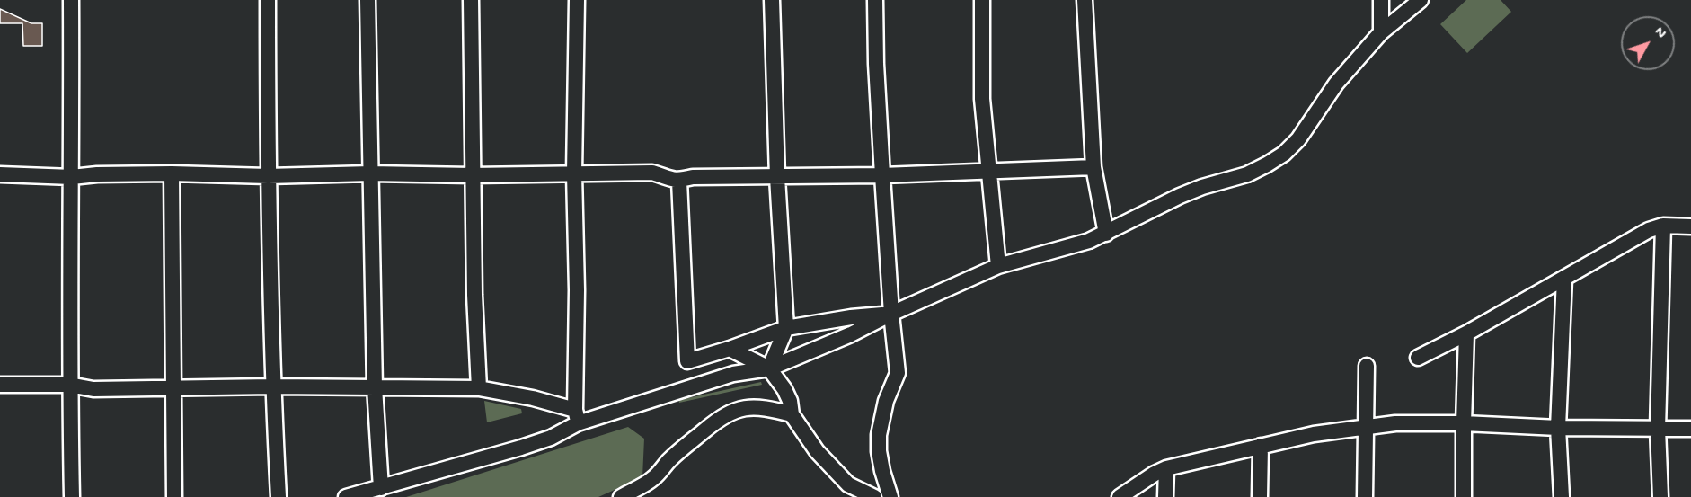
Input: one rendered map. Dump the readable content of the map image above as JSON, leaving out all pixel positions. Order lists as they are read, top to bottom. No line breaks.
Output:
{"north":"top right"}
